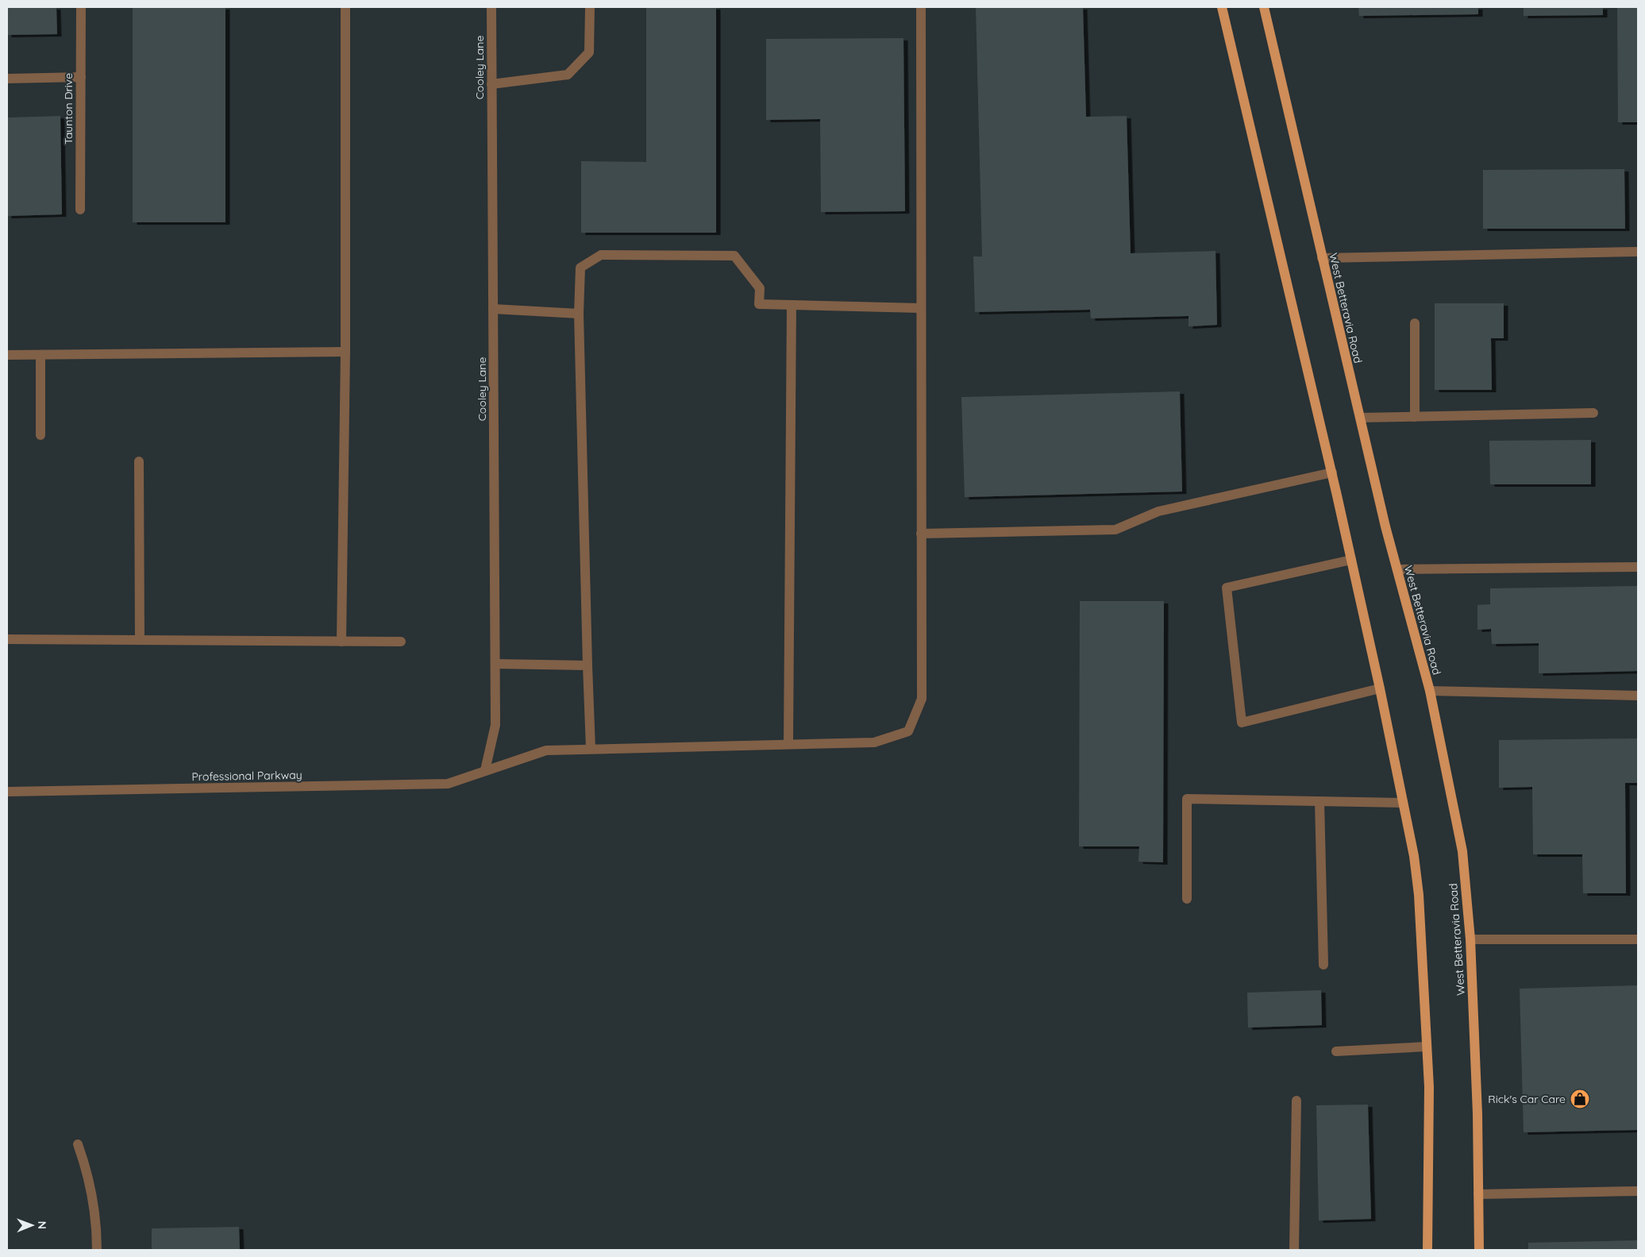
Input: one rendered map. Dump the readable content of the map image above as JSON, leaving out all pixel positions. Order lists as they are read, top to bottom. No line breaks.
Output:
{"streets":{"main road":["West Betteravia Road"],"street":["Cooley Lane","Taunton Drive","Professional Parkway"]},"crossings":[["Cooley Lane","Professional Parkway"]],"places":{"shop":["Rick's Car Care"]},"north":"right"}
